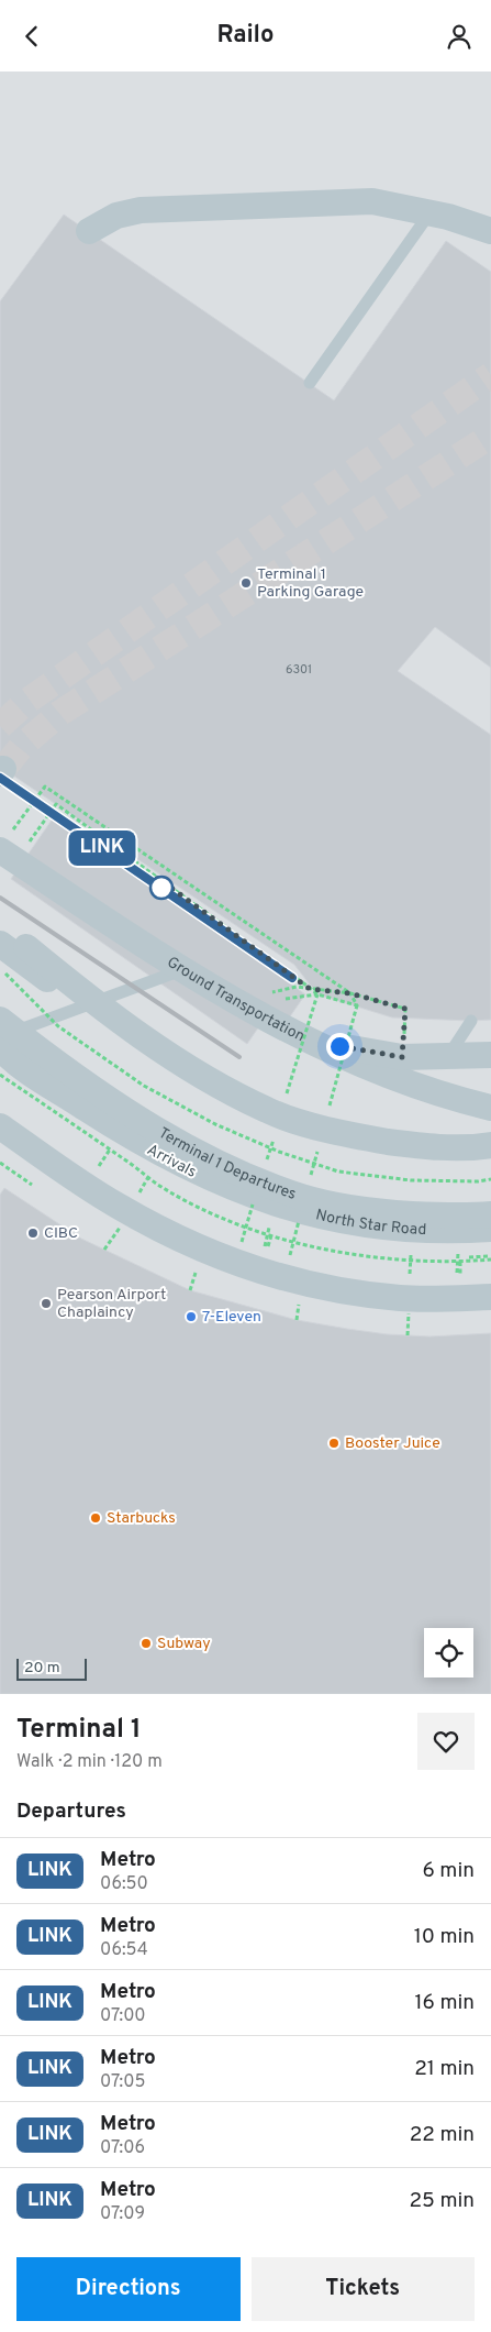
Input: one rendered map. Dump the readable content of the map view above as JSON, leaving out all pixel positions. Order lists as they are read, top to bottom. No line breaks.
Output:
{"streets":{"street":["Ground Transportation","Arrivals","Terminal 1 Departures","North Star Road"]},"crossings":[["Arrivals","North Star Road"]],"places":["Terminal 1 Parking Garage","CIBC","Pearson Airport Chaplaincy","7-Eleven","Booster Juice","Starbucks","Subway"],"lines":["metro line LINK"],"house_numbers":["6301"],"scale_bar":"20 m","page":{"header":"Railo","on_map":"LINK","scale":"20 m","heading":[["Terminal 1","Walk · 2 min · 120 m"],"Departures"],"list":[{"mark":"LINK","name":"Metro","note":"06:50","value":"6 min"},{"mark":"LINK","name":"Metro","note":"06:54","value":"10 min"},{"mark":"LINK","name":"Metro","note":"07:00","value":"16 min"},{"mark":"LINK","name":"Metro","note":"07:05","value":"21 min"},{"mark":"LINK","name":"Metro","note":"07:06","value":"22 min"},{"mark":"LINK","name":"Metro","note":"07:09","value":"25 min"}],"buttons":["Directions","Tickets"]}}
